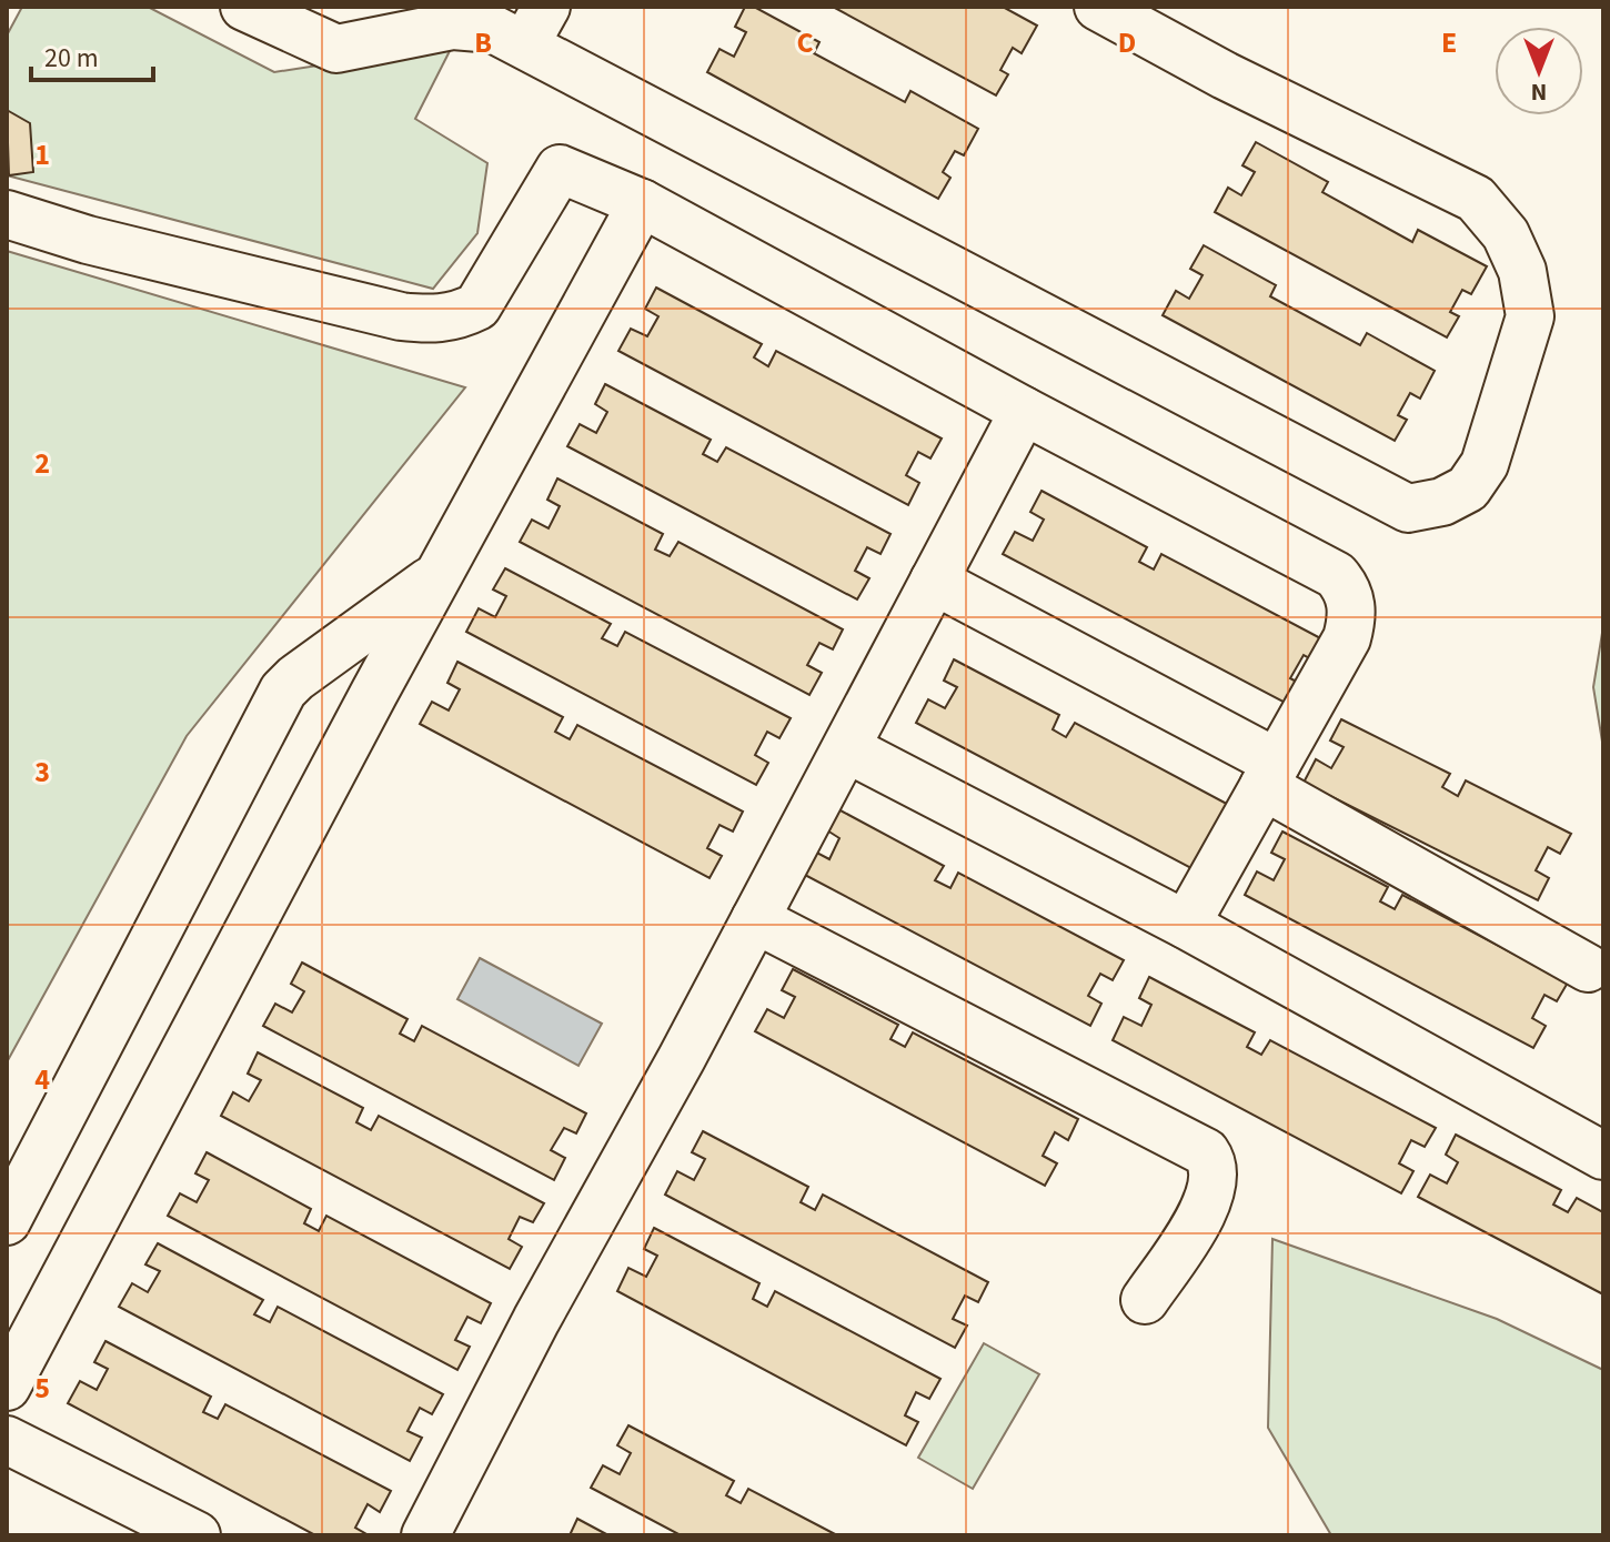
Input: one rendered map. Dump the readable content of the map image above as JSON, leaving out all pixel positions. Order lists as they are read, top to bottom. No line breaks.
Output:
{"scale_bar":"20 m","north":"bottom","grid":{"columns":["B","C","D","E"],"rows":["1","2","3","4","5"]}}
